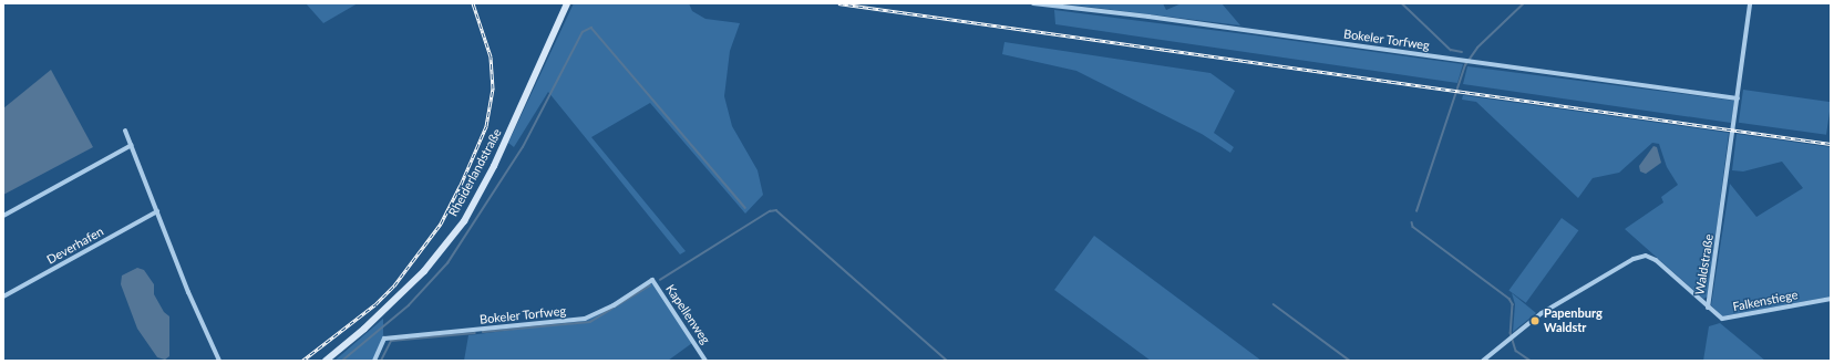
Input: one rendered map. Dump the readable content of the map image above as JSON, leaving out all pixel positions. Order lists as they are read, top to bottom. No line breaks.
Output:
{"streets":{"main road":["Rheiderlandstraße"],"street":["Bokeler Torfweg","Deverhafen","Waldstraße","Falkenstiege","Kapellenweg"]},"crossings":[["Bokeler Torfweg","Waldstraße"],["Bokeler Torfweg","Kapellenweg"],["Waldstraße","Falkenstiege"]],"places":["Papenburg Waldstr"]}
